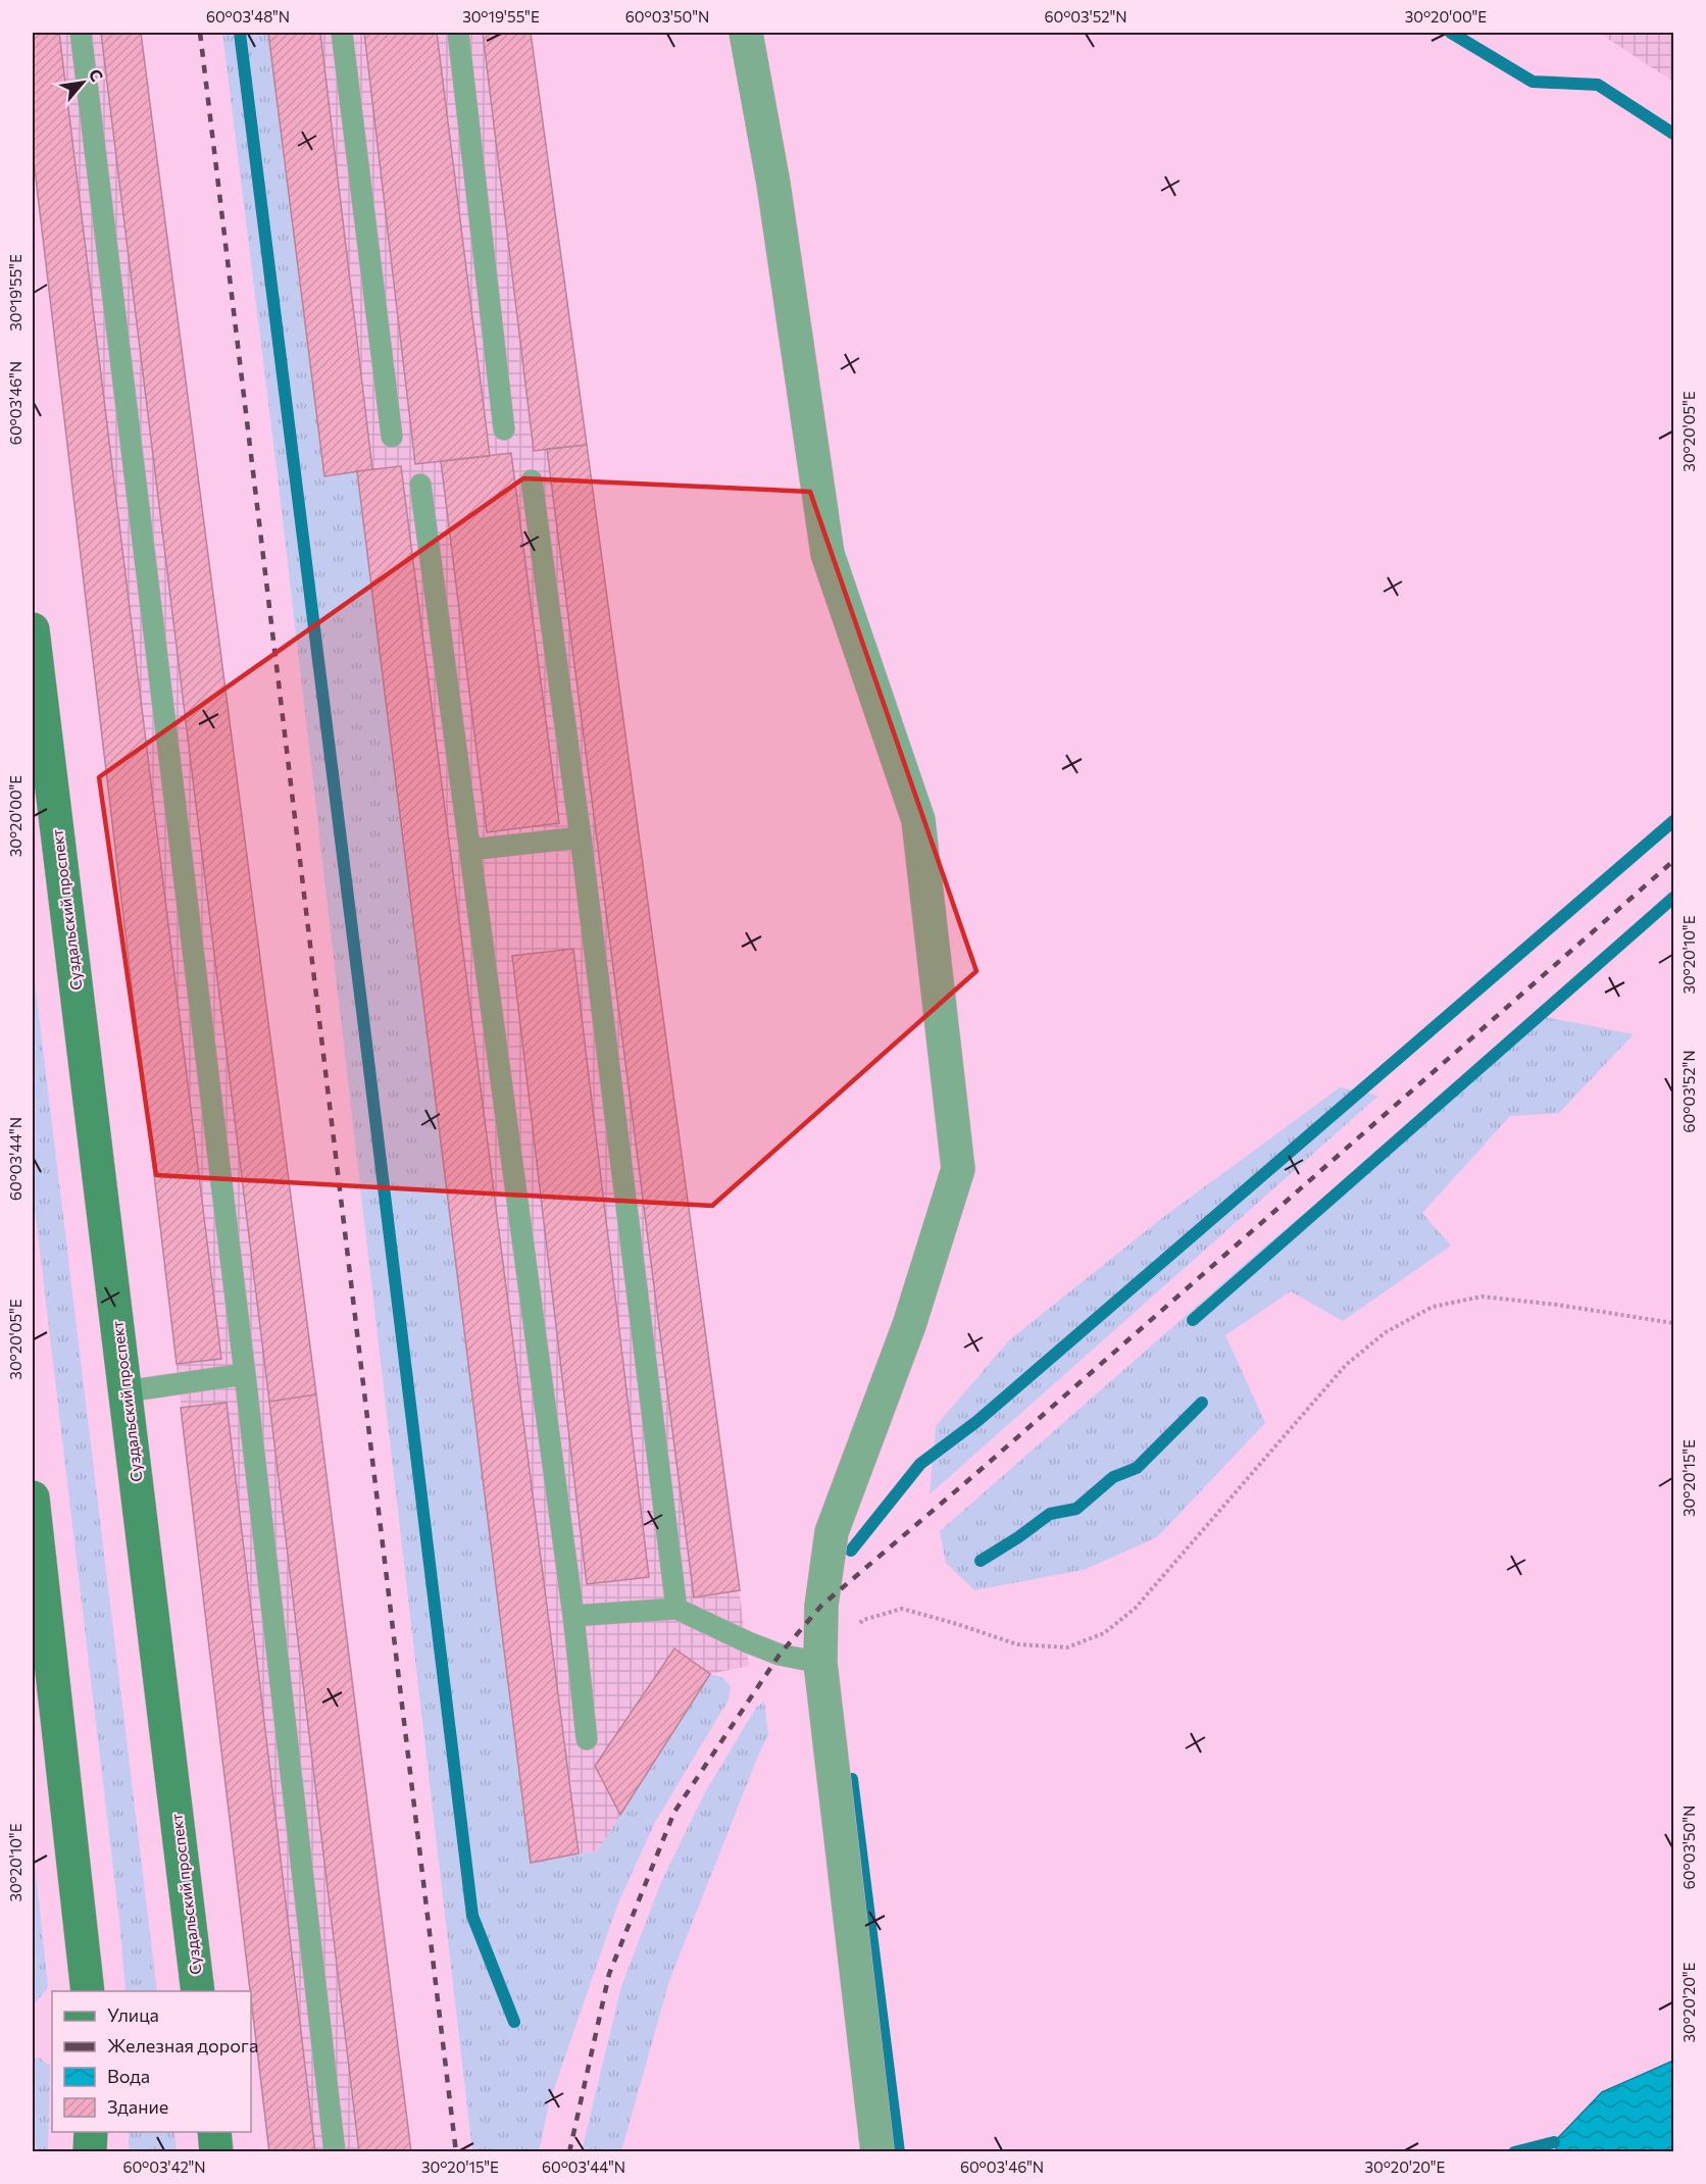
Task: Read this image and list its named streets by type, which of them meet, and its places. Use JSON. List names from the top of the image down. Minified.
{"streets":{"main road":["Суздальский проспект"]},"legend":["Улица","Железная дорога","Вода","Здание"],"north":"top right","coordinates":["60°03'48\"N","30°19'55\"E","60°03'50\"N","60°03'52\"N","30°20'00\"E","60°03'46\"N","30°20'05\"E","30°20'10\"E","60°03'44\"N","30°20'15\"E","30°20'20\"E","60°03'42\"N"]}
